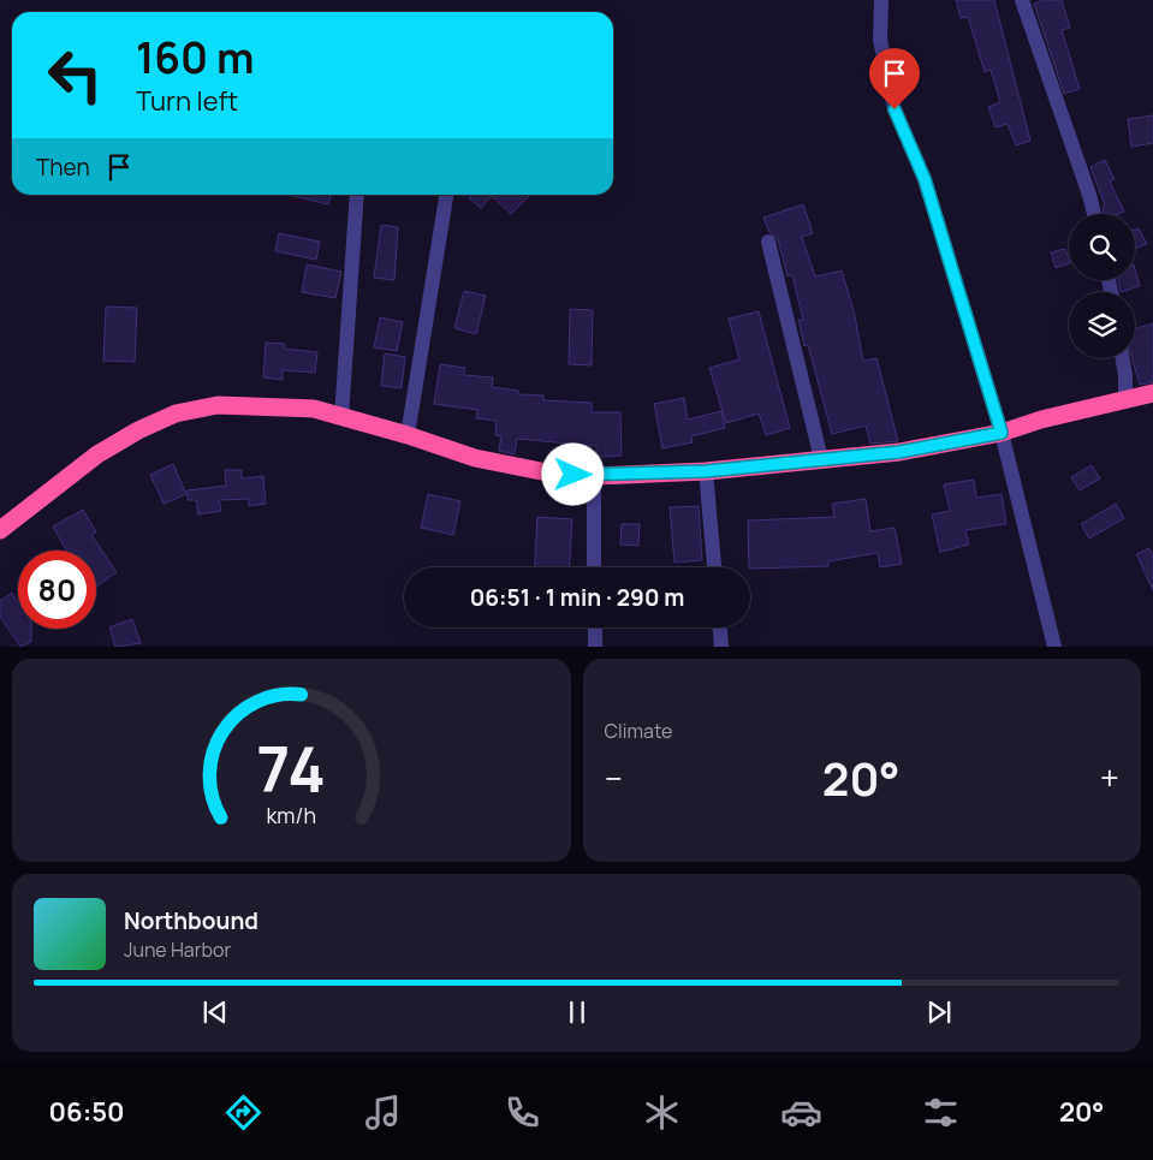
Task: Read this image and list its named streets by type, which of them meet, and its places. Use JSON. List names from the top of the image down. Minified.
{"page":{"turn":["160 m","Turn left"],"then":"Then","limit":"80","trip":"06:51 · 1 min · 290 m","tile":"Climate","heat":["−","20°","+"],"song":["Northbound","June Harbor"],"tabs":["06:50","20°"],"gauge":["74","km/h"]}}
